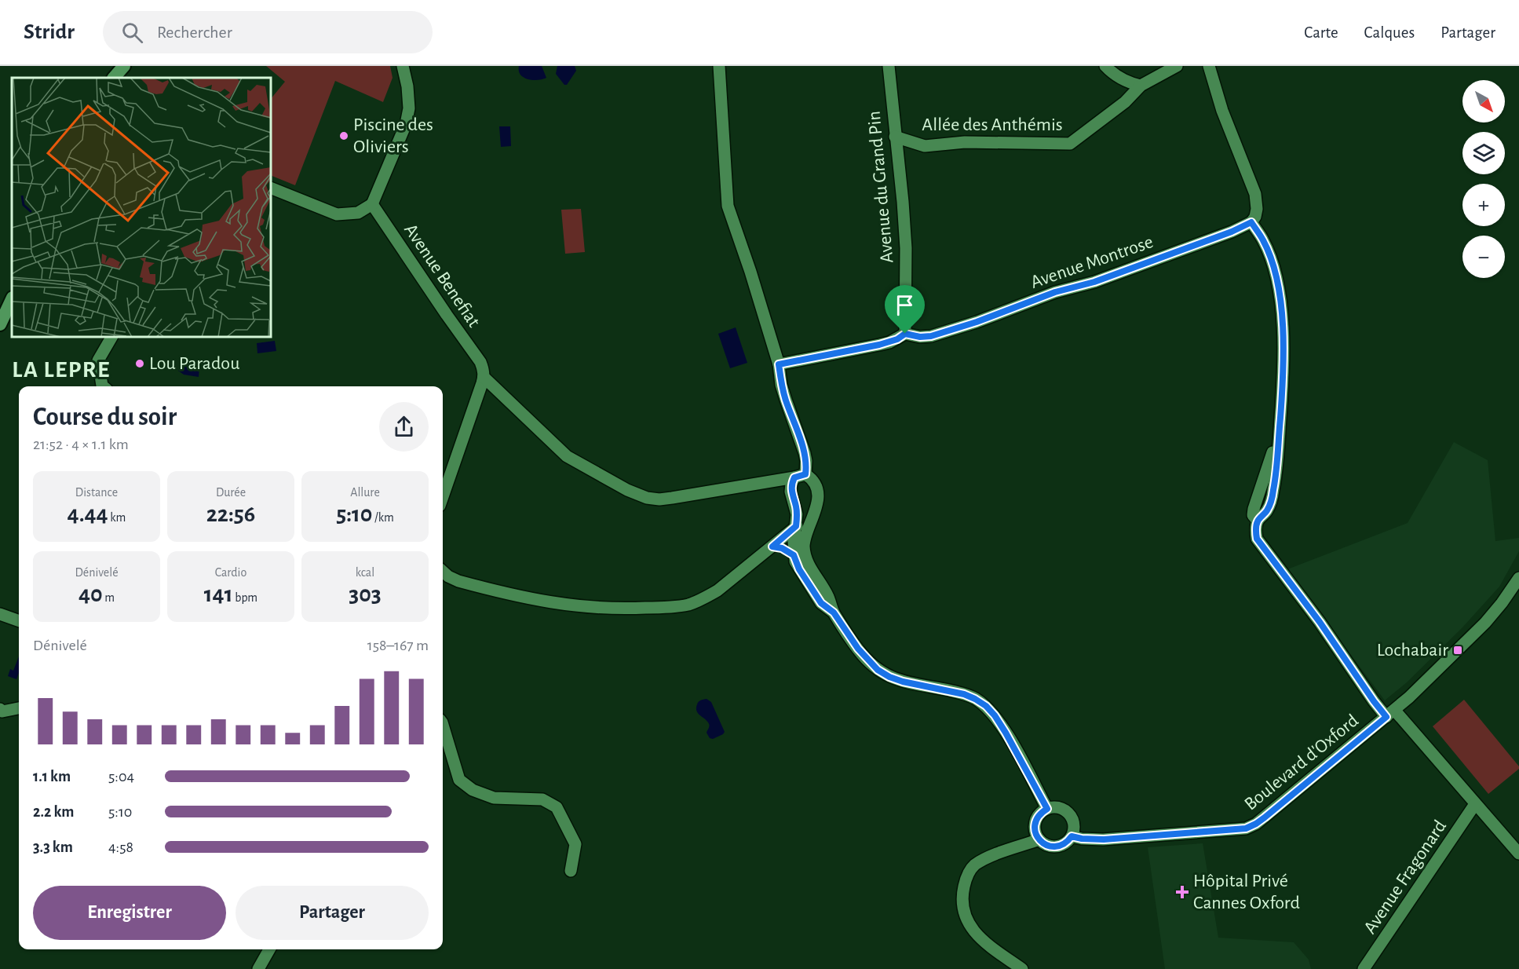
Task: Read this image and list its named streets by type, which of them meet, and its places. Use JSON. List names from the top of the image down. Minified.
{"streets":{"street":["Allée des Anthémis","Avenue du Grand Pin","Avenue Montrose","Avenue Benefiat","Boulevard d'Oxford","Avenue Fragonard"]},"crossings":[["Allée des Anthémis","Avenue du Grand Pin"],["Avenue du Grand Pin","Avenue Montrose"]],"districts":["LA LEPRE"],"places":{"other":["Piscine des Oliviers","Lou Paradou"],"transit":["Lochabair"],"health":["Hôpital Privé Cannes Oxford"]},"north":"bottom right","page":{"header":"Stridr","search":"Rechercher","nav":["Carte","Calques","Partager"],"map_buttons":["+","−"],"heading":["Course du soir","21:52 · 4 × 1.1 km"],"stats":[["Distance","4.44 km"],["Durée","22:56"],["Allure","5:10 /km"],["Dénivelé","40 m"],["Cardio","141 bpm"],["kcal","303"]],"chart":["Dénivelé","158–167 m"],"list":[{"name":"1.1 km","note":"5:04"},{"name":"2.2 km","note":"5:10"},{"name":"3.3 km","note":"4:58"}],"buttons":["Enregistrer","Partager"]}}
